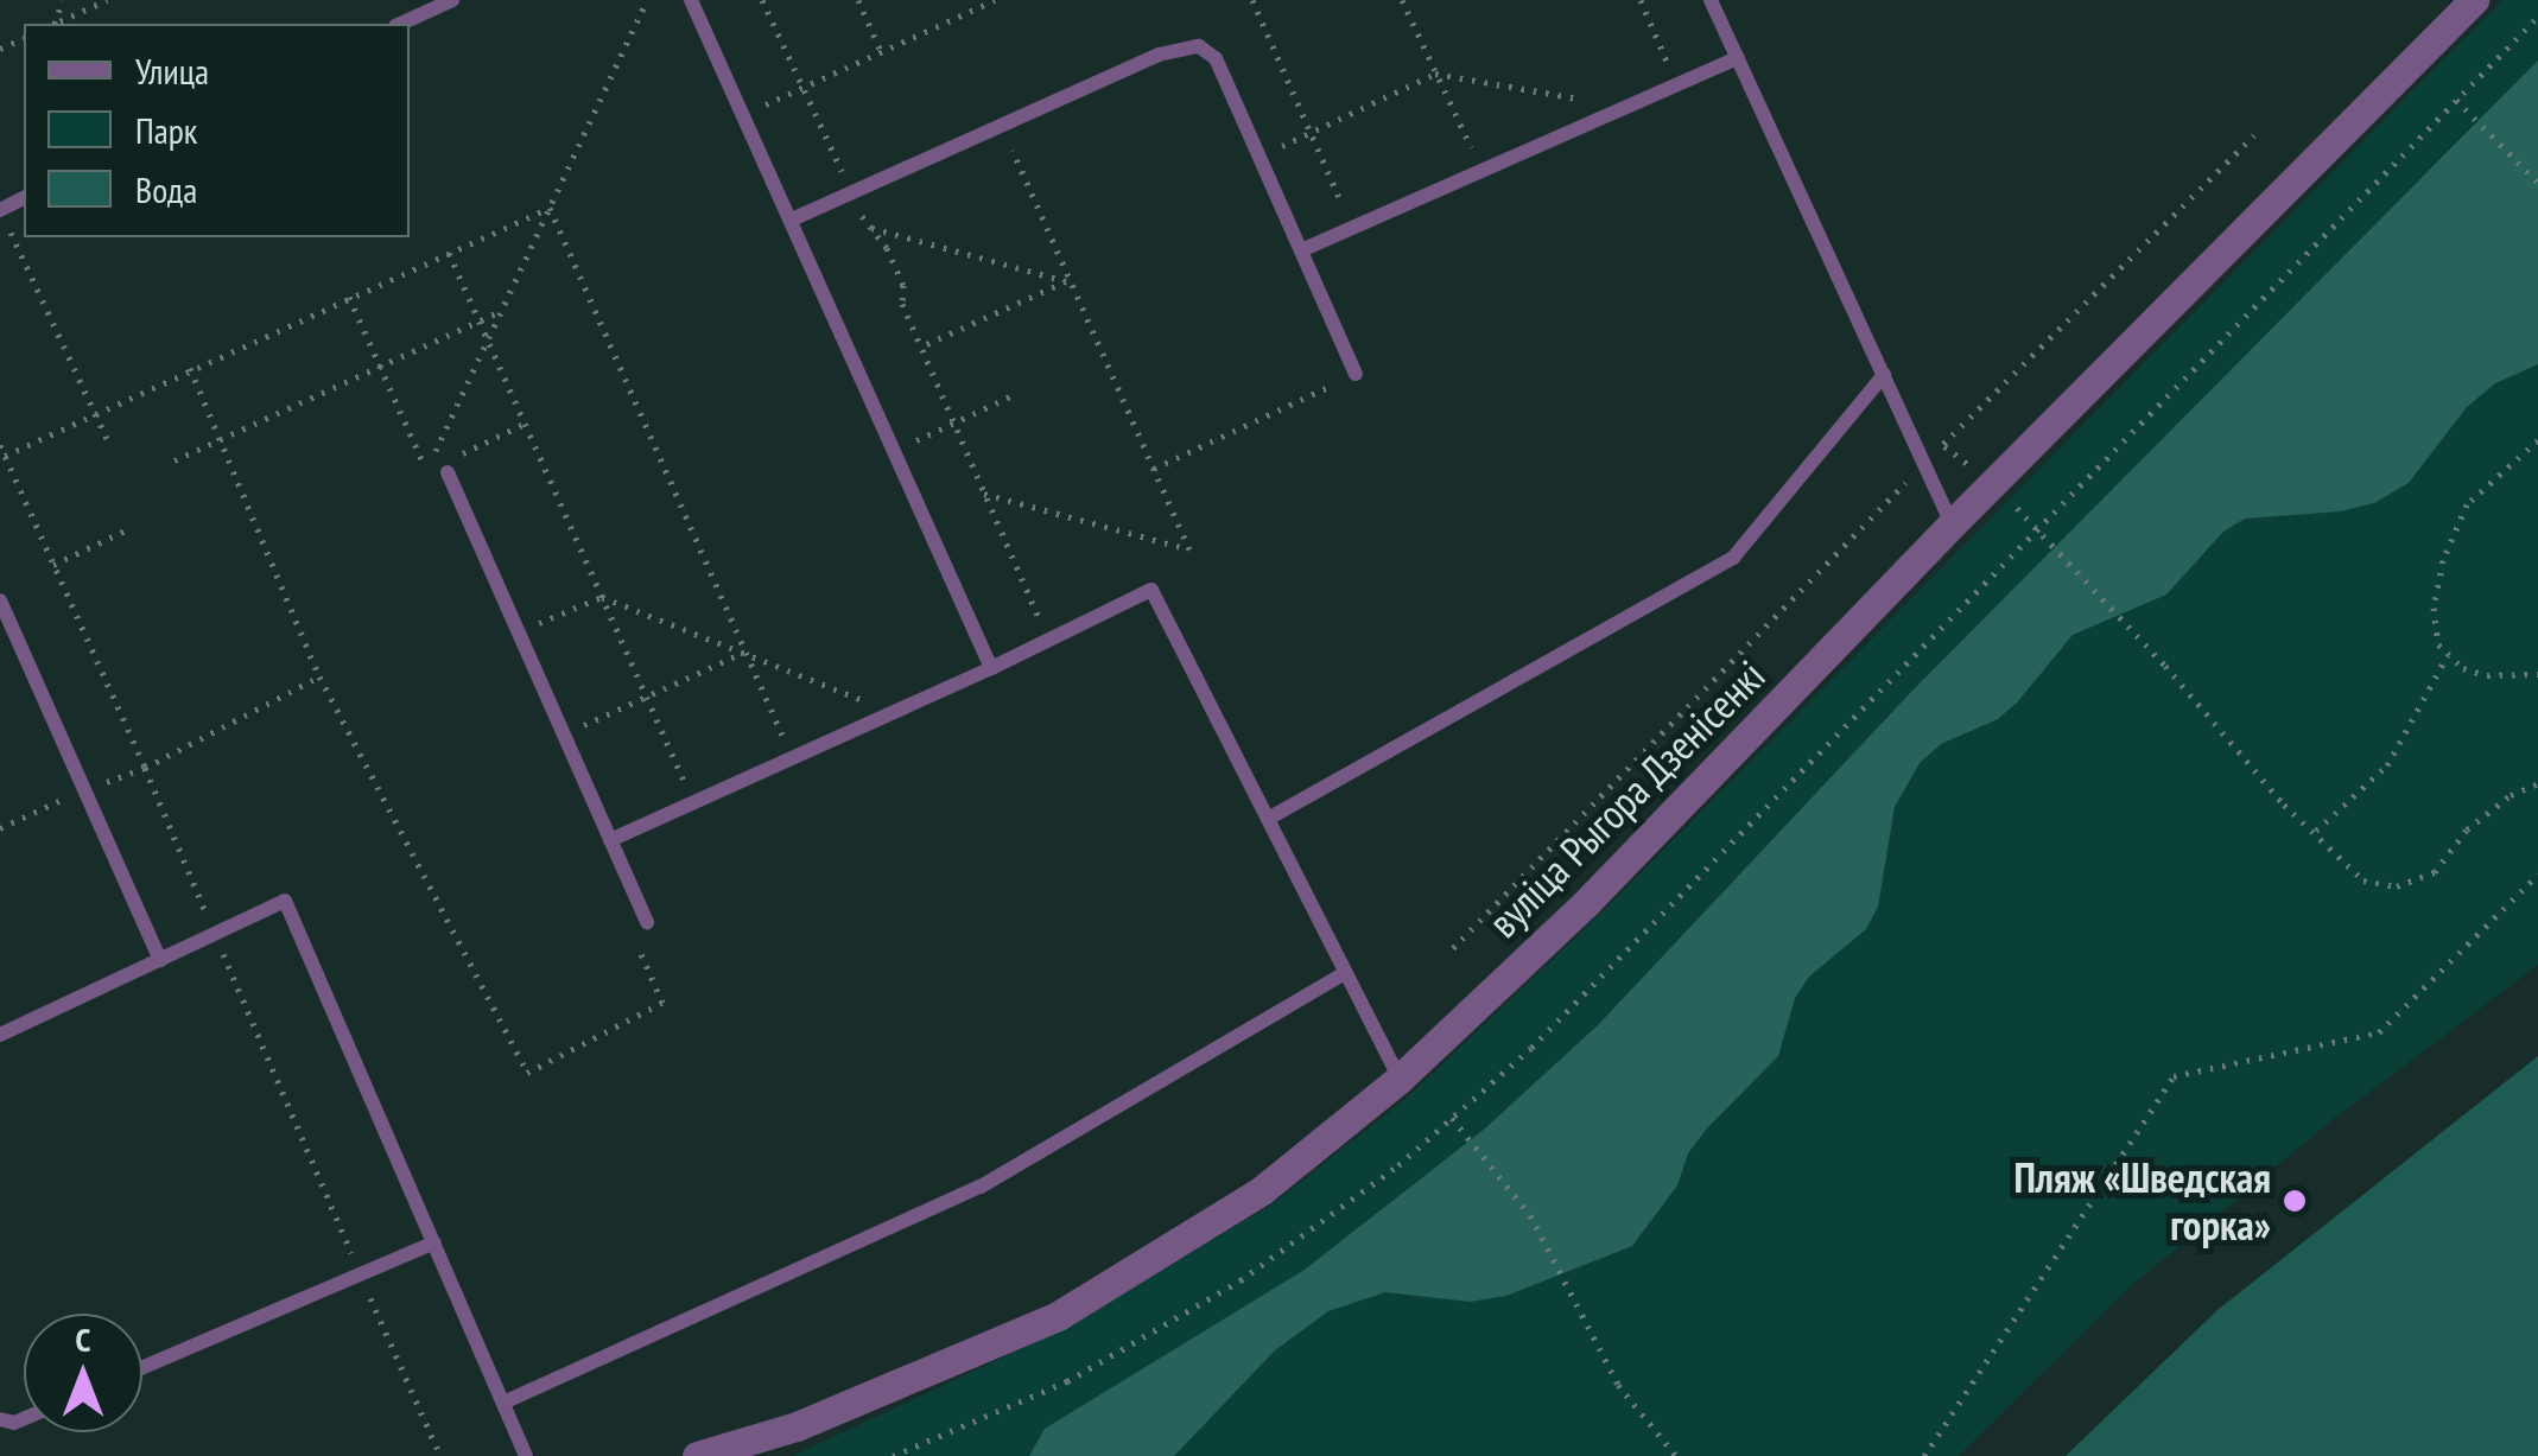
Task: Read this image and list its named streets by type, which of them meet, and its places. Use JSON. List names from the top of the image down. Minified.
{"streets":{"street":["вуліца Рыгора Дзенісенкі"]},"places":["Пляж «Шведская горка»"],"legend":["Улица","Парк","Вода"],"north":"top"}
